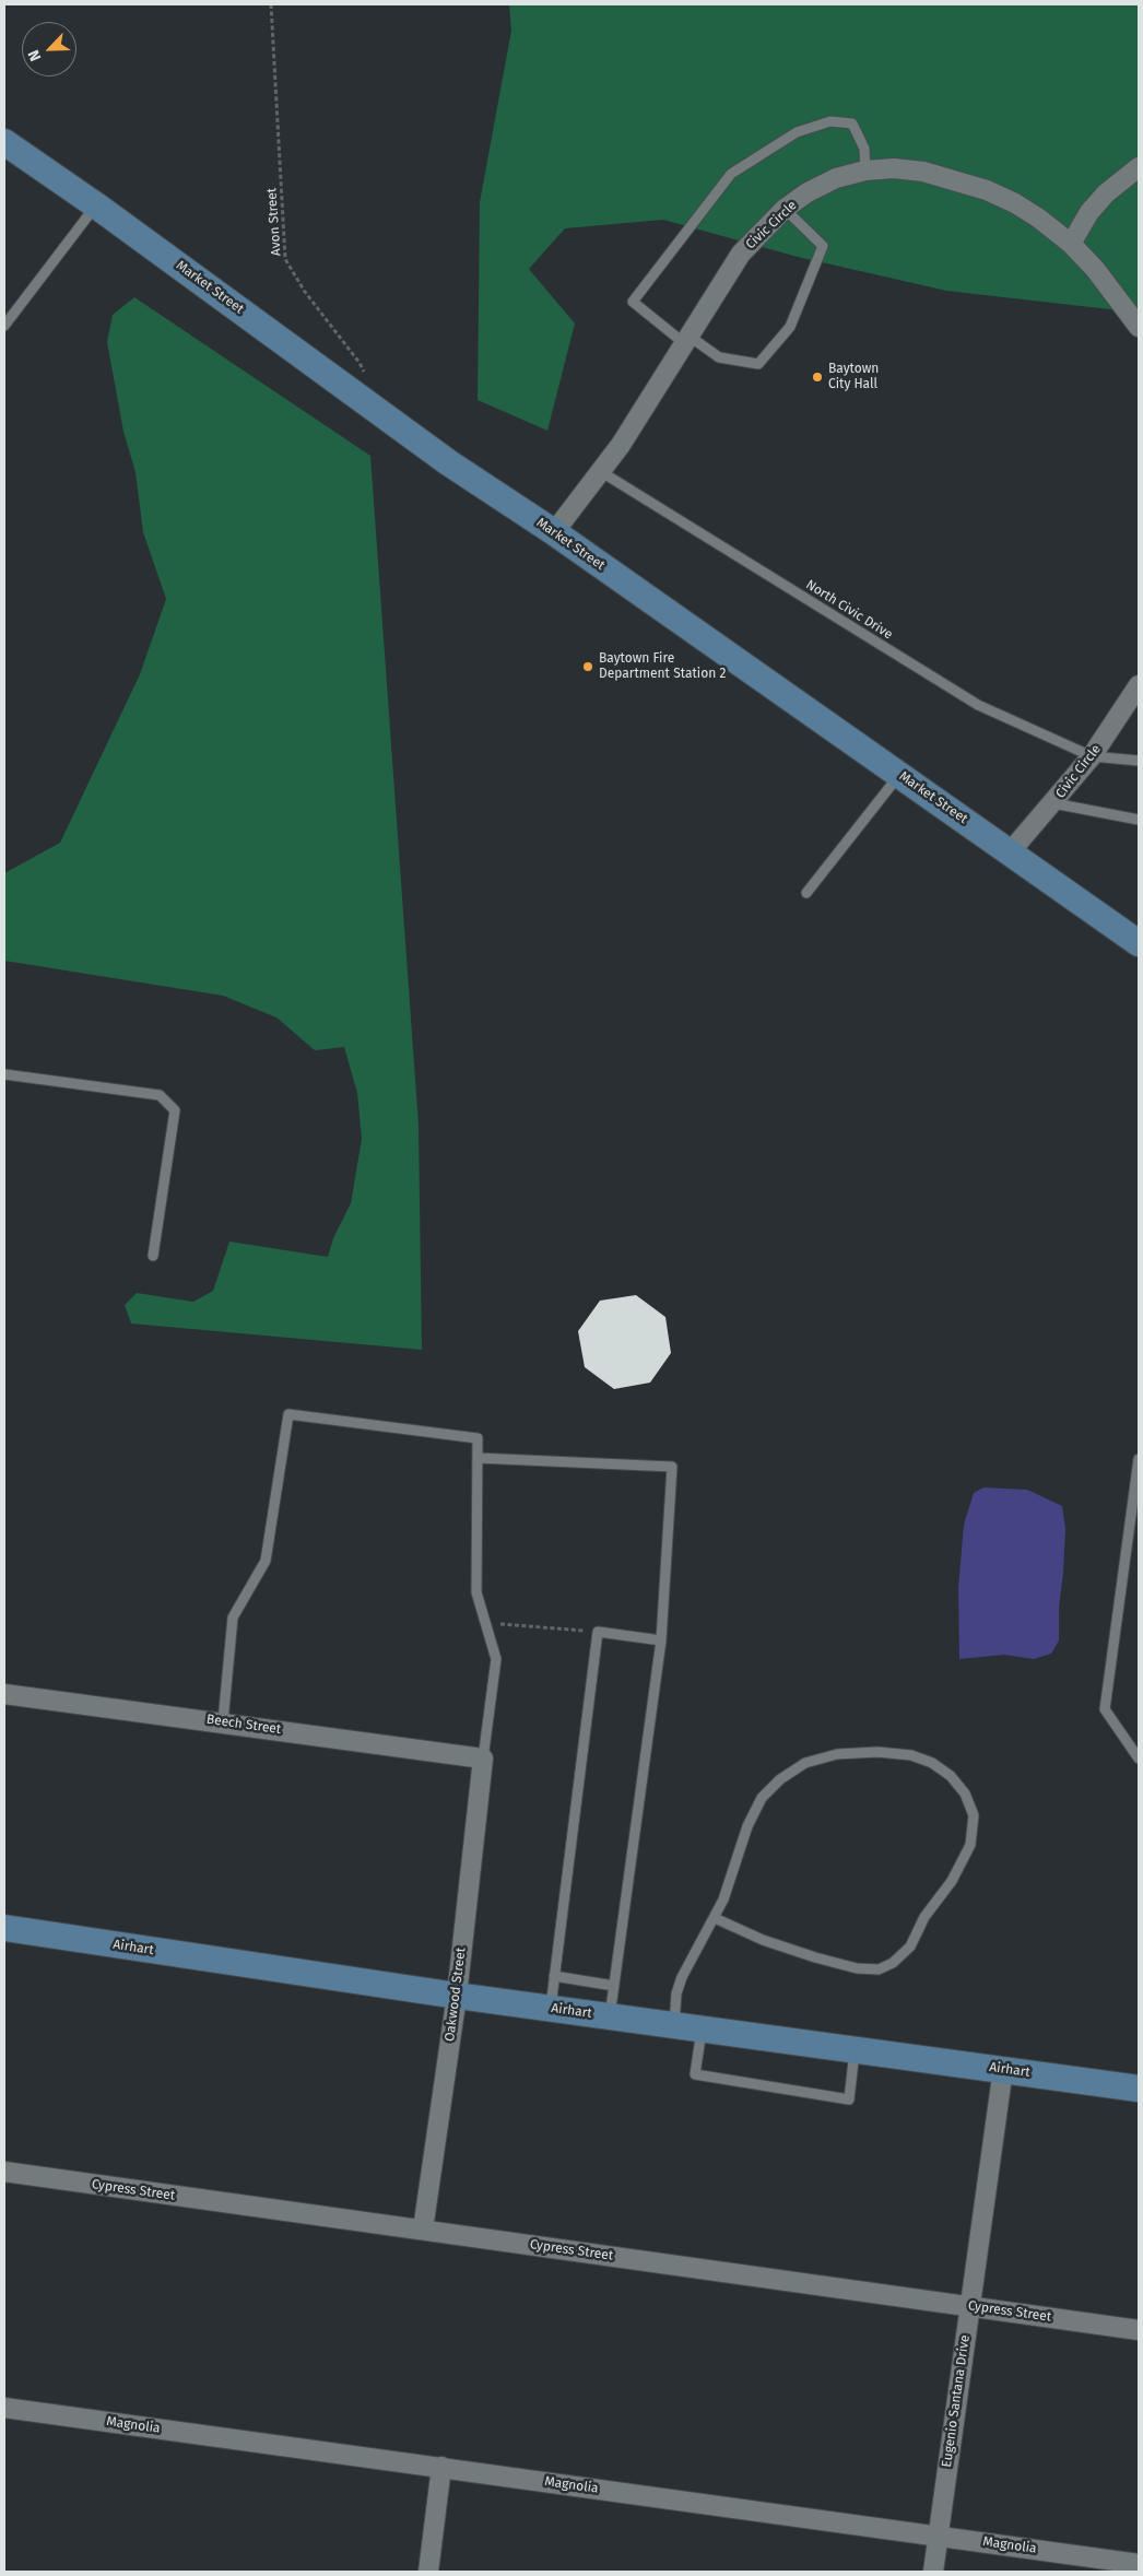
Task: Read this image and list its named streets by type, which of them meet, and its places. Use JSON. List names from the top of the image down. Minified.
{"streets":{"main road":["Market Street","Airhart"],"street":["Civic Circle","Beech Street","Oakwood Street","Cypress Street","Eugenio Santana Drive","Magnolia"],"lane":["North Civic Drive"],"path":["Avon Street"]},"crossings":[["Civic Circle","Market Street"],["Civic Circle","North Civic Drive"],["Beech Street","Oakwood Street"],["Airhart","Oakwood Street"],["Airhart","Eugenio Santana Drive"],["Oakwood Street","Cypress Street"],["Cypress Street","Eugenio Santana Drive"],["Eugenio Santana Drive","Magnolia"]],"places":["Baytown City Hall","Baytown Fire Department Station 2"],"north":"bottom left"}
